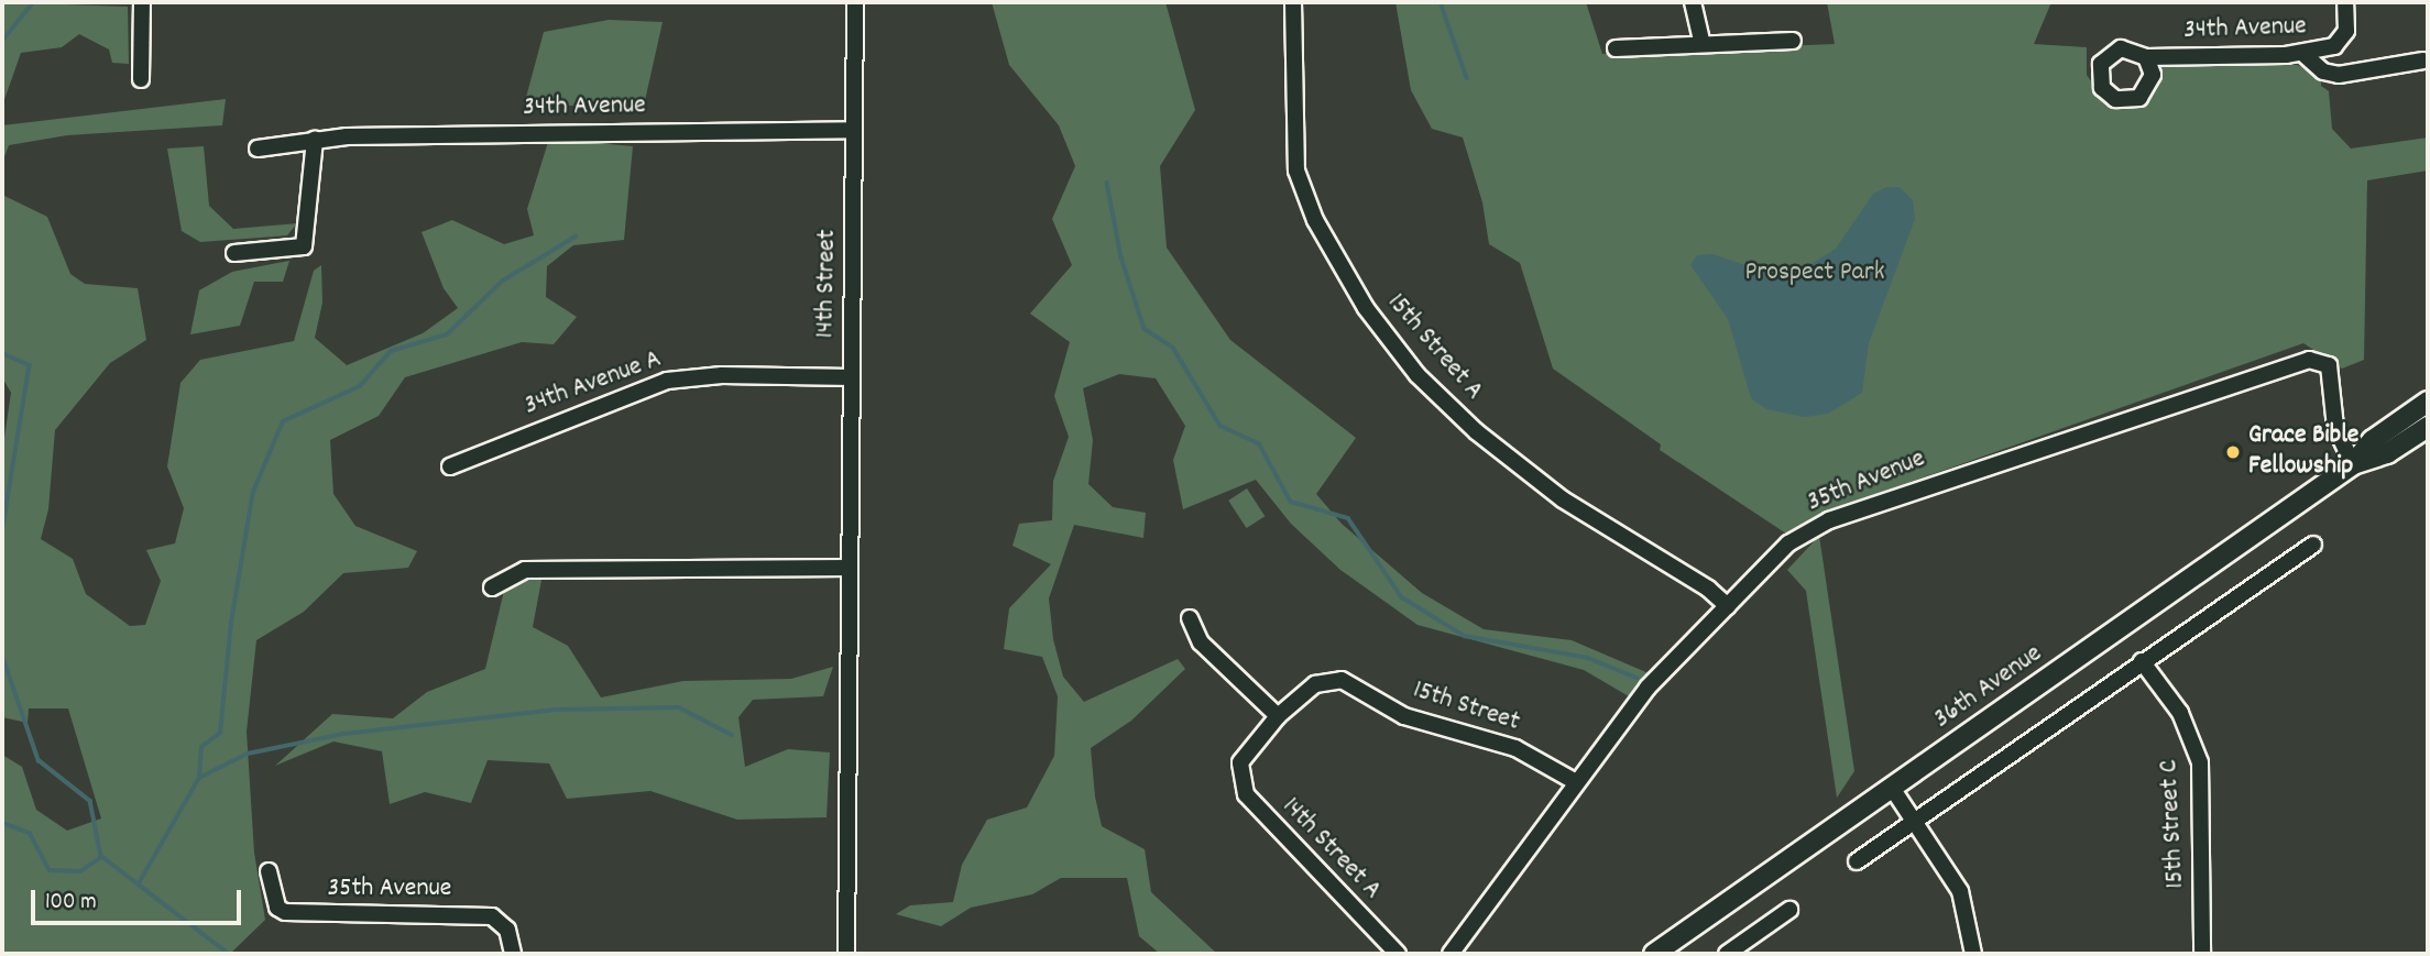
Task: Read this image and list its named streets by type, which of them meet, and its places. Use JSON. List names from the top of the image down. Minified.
{"streets":{"street":["34th Avenue","14th Street","15th Street A","34th Avenue A","35th Avenue","36th Avenue","15th Street","15th Street C","14th Street A"]},"crossings":[["34th Avenue","14th Street"],["14th Street","34th Avenue A"],["15th Street A","35th Avenue"],["35th Avenue","36th Avenue"],["35th Avenue","15th Street"],["15th Street","14th Street A"]],"parks":["Prospect Park"],"places":["Grace Bible Fellowship"],"scale_bar":"100 m"}
